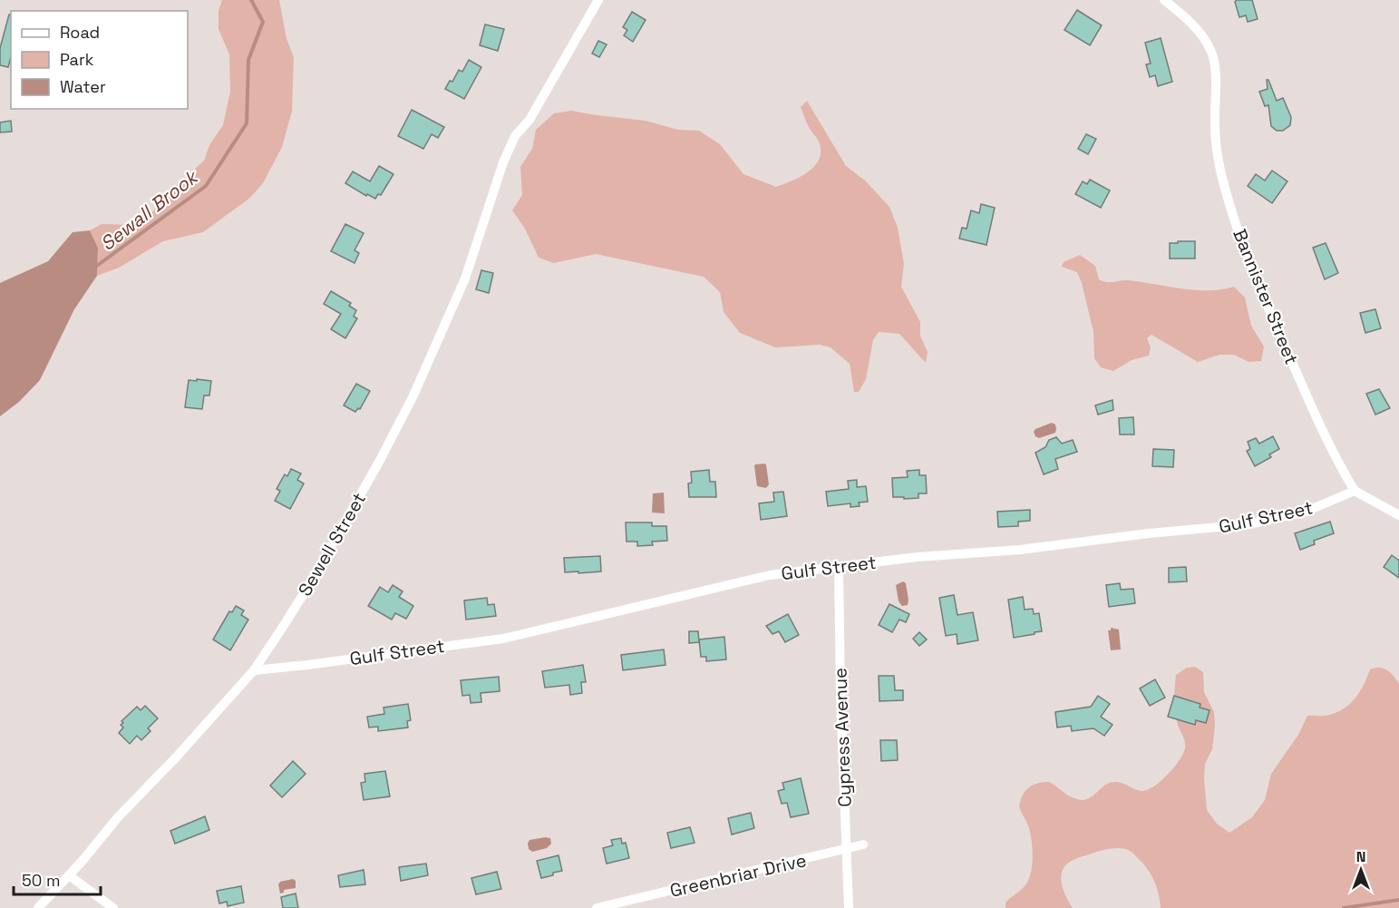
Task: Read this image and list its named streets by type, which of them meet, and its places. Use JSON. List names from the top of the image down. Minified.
{"streets":{"street":["Bannister Street","Gulf Street","Sewell Street","Cypress Avenue","Greenbriar Drive"]},"crossings":[["Bannister Street","Gulf Street"],["Gulf Street","Sewell Street"],["Gulf Street","Cypress Avenue"],["Cypress Avenue","Greenbriar Drive"]],"water":["Sewall Brook"],"legend":["Road","Park","Water"],"scale_bar":"50 m","north":"top"}
